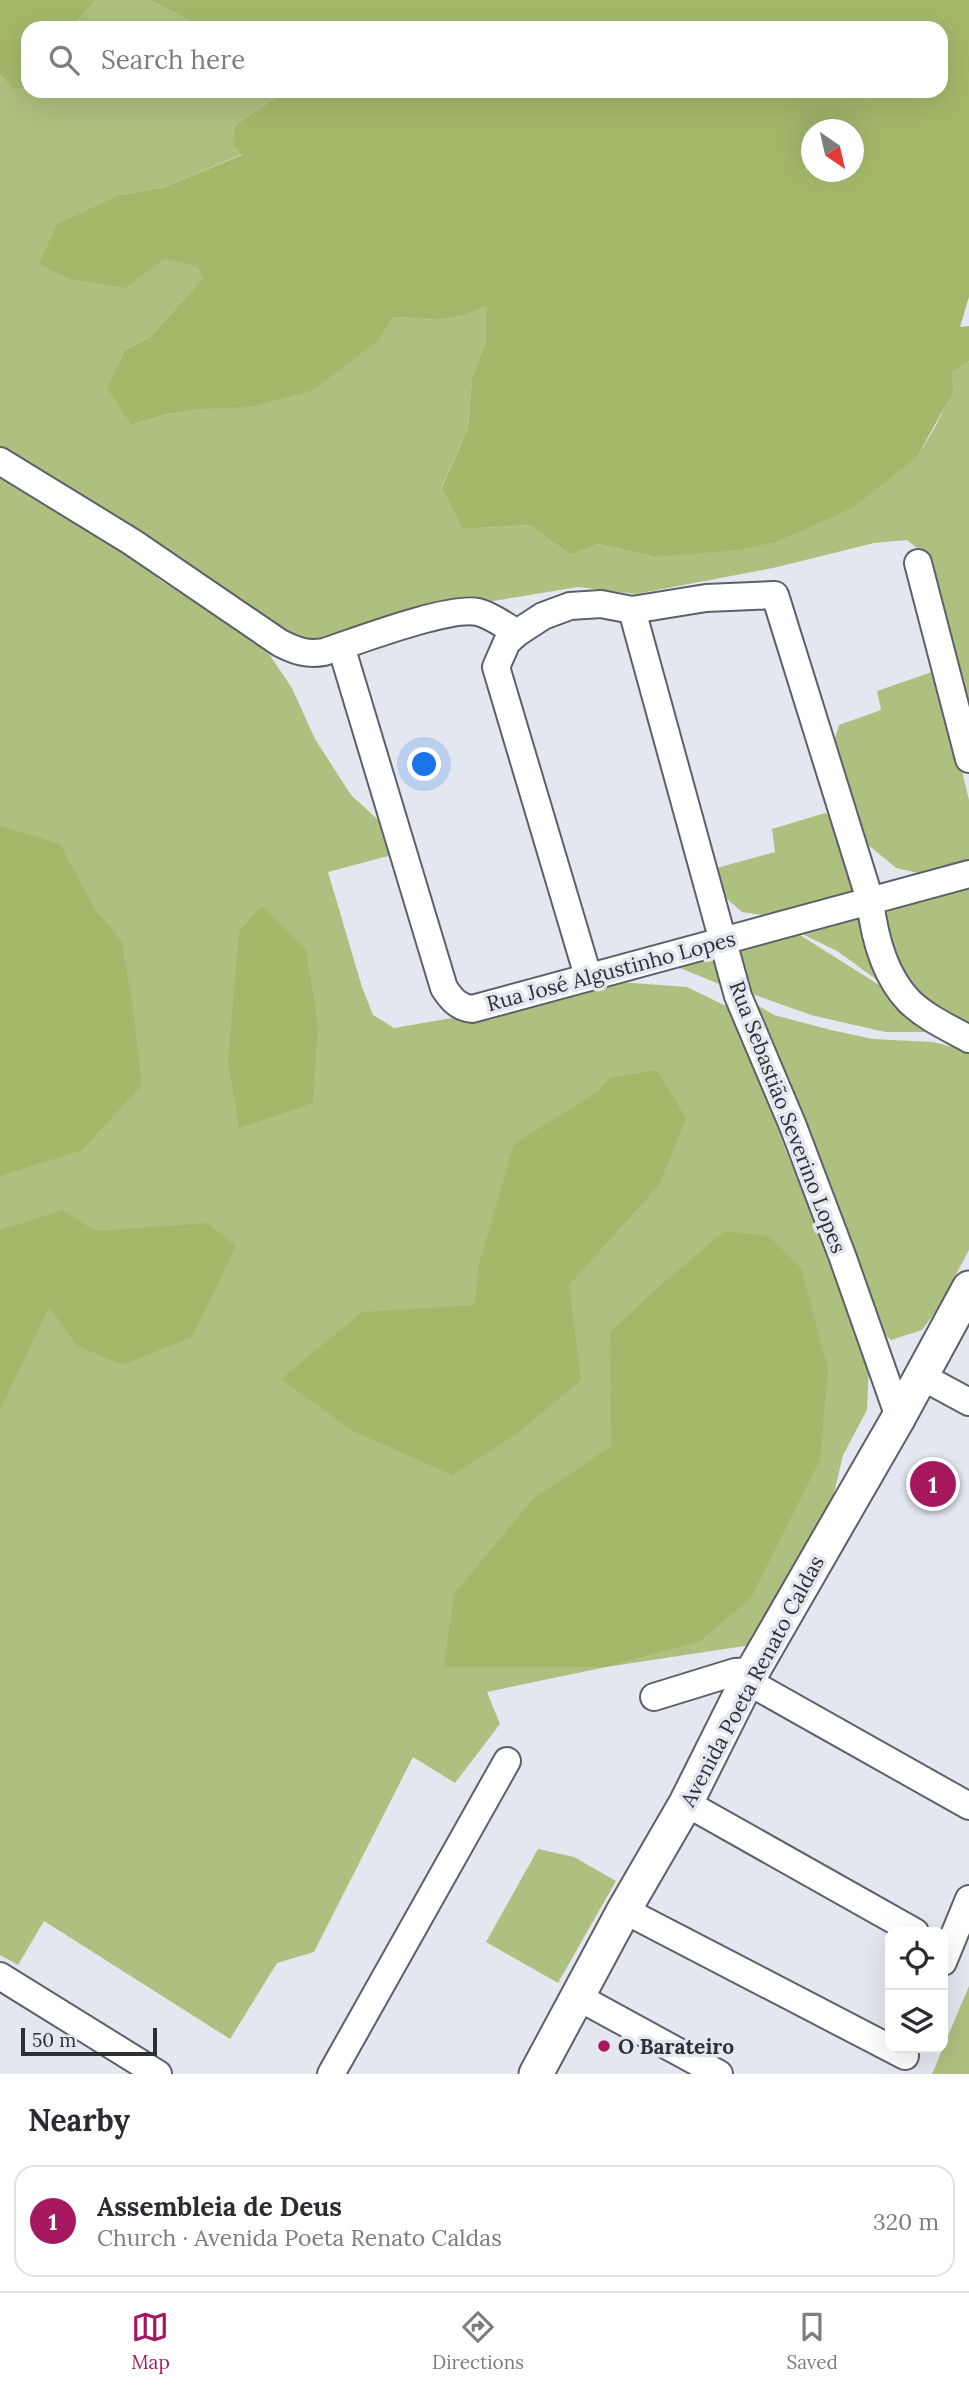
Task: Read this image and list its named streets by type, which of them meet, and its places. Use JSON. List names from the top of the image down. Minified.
{"streets":{"main road":["Avenida Poeta Renato Caldas"],"street":["Rua José Algustinho Lopes","Rua Sebastião Severino Lopes"]},"crossings":[["Rua José Algustinho Lopes","Rua Sebastião Severino Lopes"],["Rua Sebastião Severino Lopes","Avenida Poeta Renato Caldas"]],"places":["O Barateiro"],"scale_bar":"50 m","north":"bottom right","page":{"search":"Search here","pins":"1","scale":"50 m","heading":"Nearby","list":[{"mark":"1","name":"Assembleia de Deus","note":"Church · Avenida Poeta Renato Caldas","value":"320 m"}],"nav":["Map","Directions","Saved"]}}
